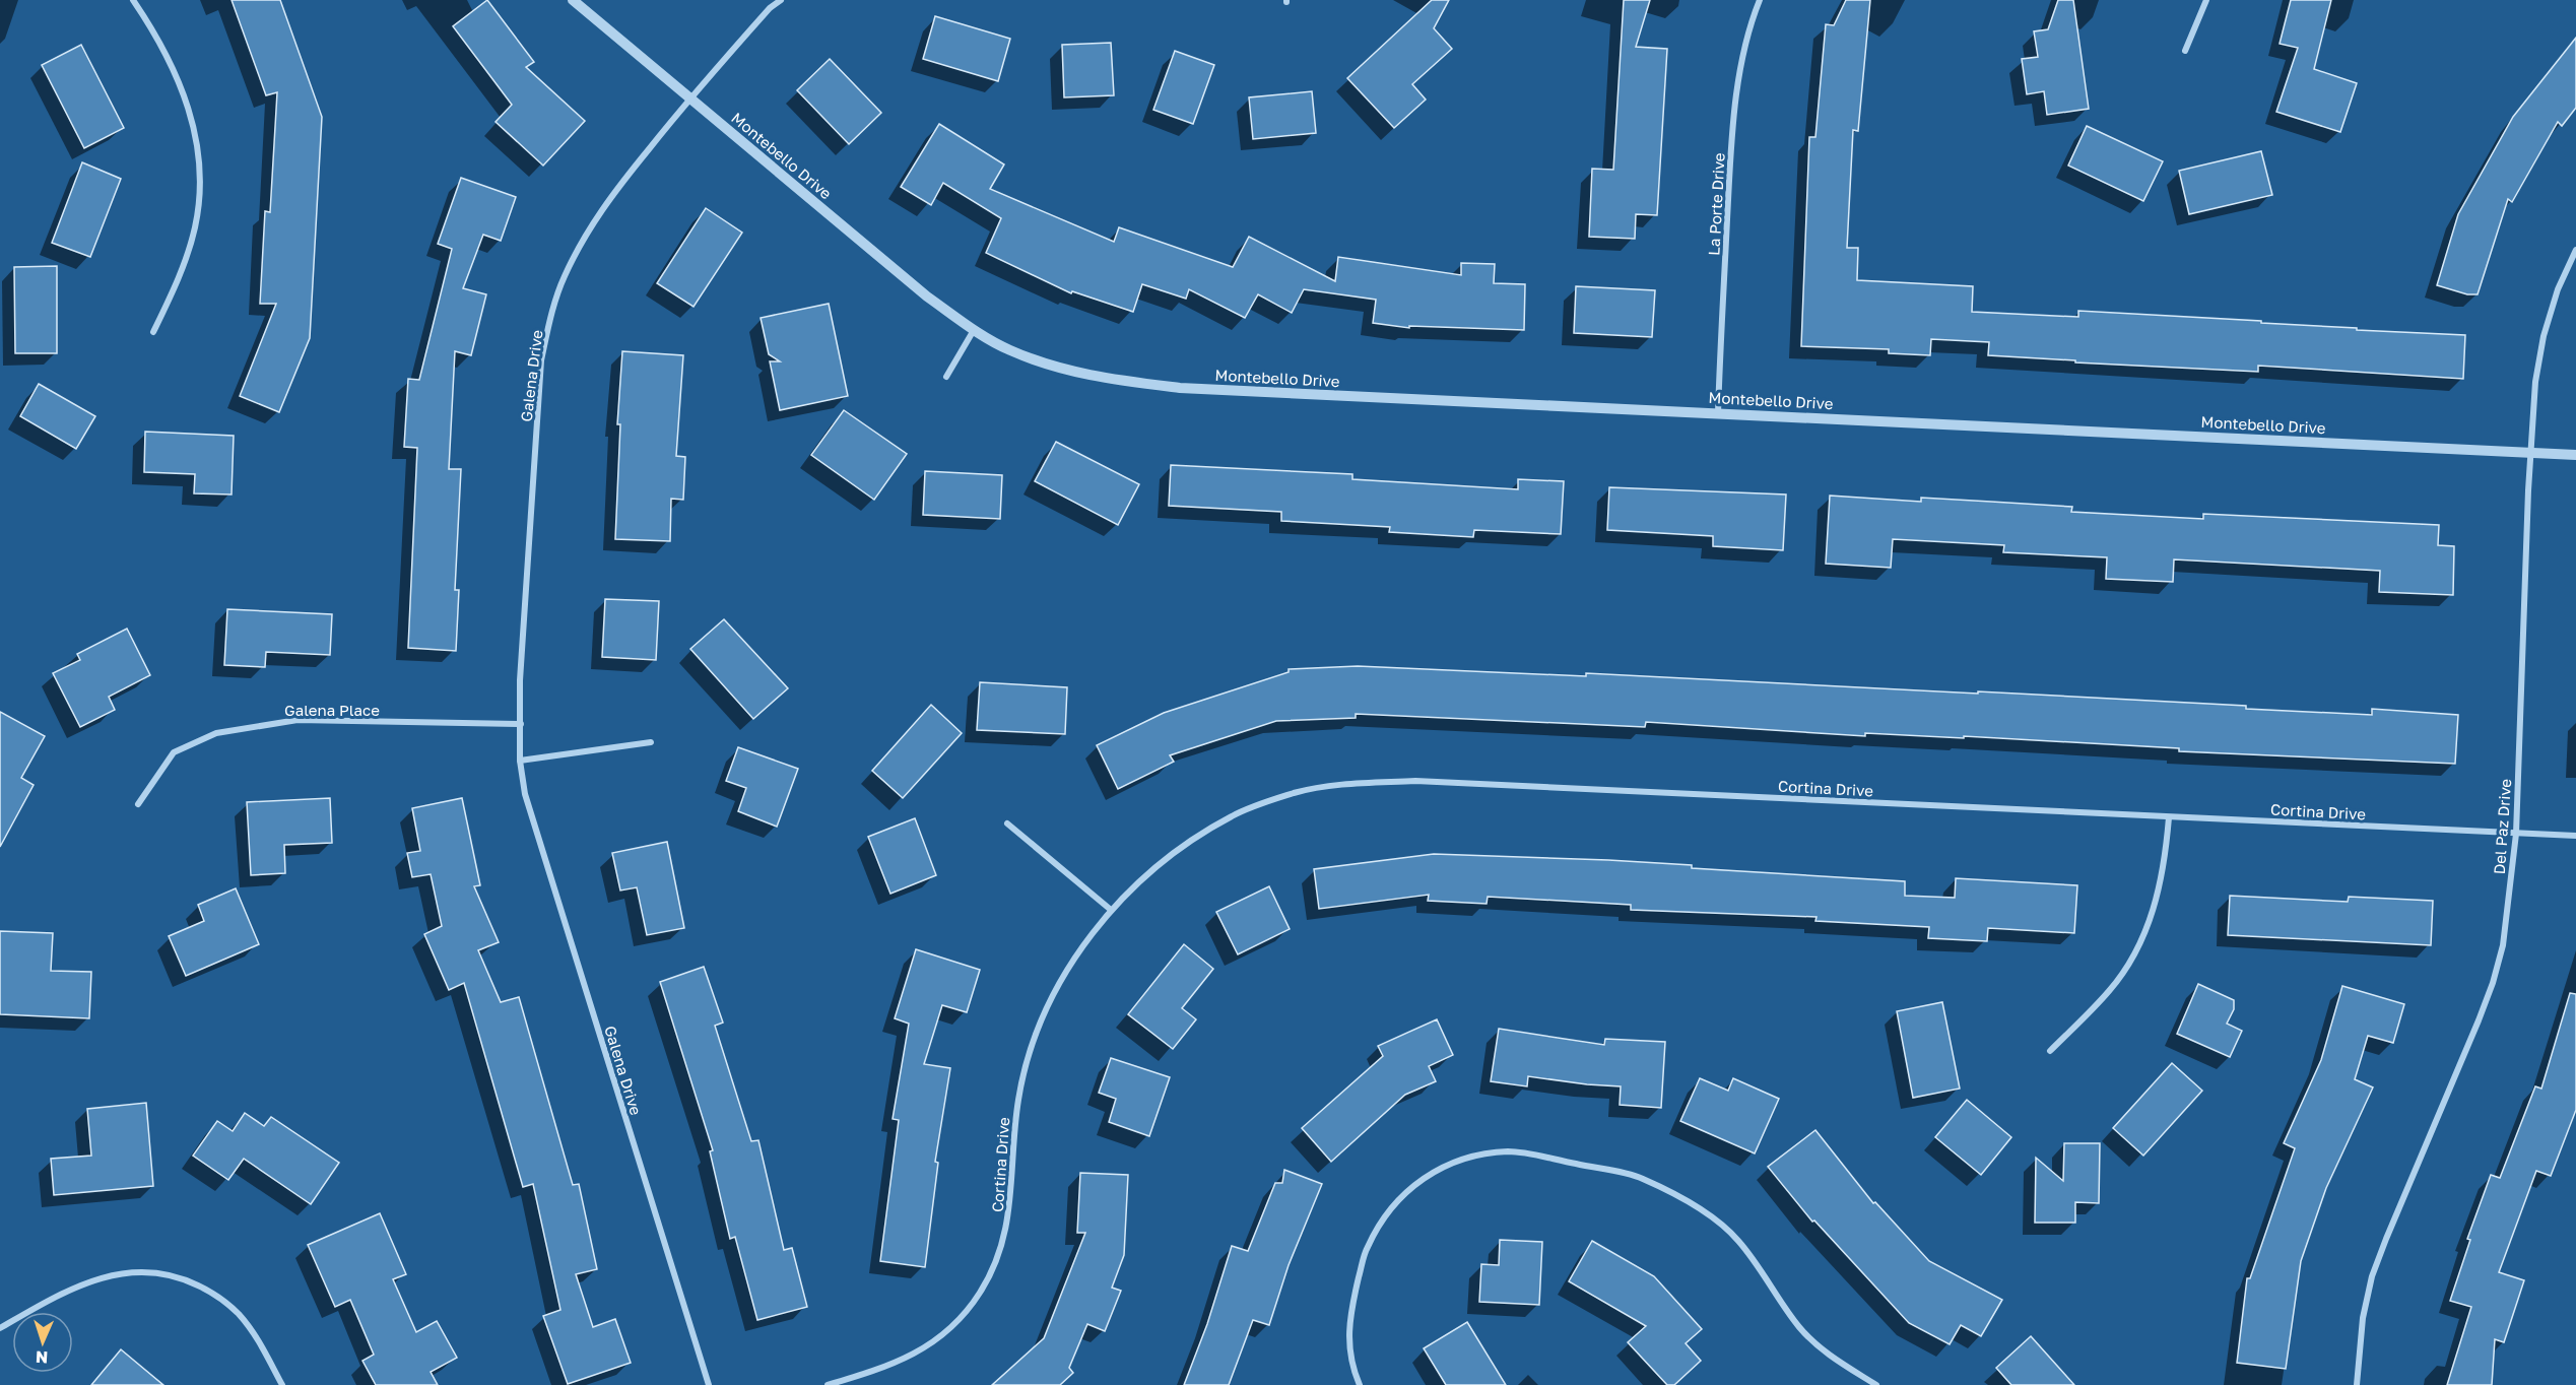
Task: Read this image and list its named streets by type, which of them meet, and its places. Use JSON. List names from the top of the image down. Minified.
{"streets":{"street":["Montebello Drive","La Porte Drive","Galena Drive","Galena Place","Cortina Drive","Del Paz Drive"]},"crossings":[["Montebello Drive","La Porte Drive"],["Montebello Drive","Galena Drive"],["Montebello Drive","Del Paz Drive"],["Galena Drive","Galena Place"],["Cortina Drive","Del Paz Drive"]],"north":"bottom"}
